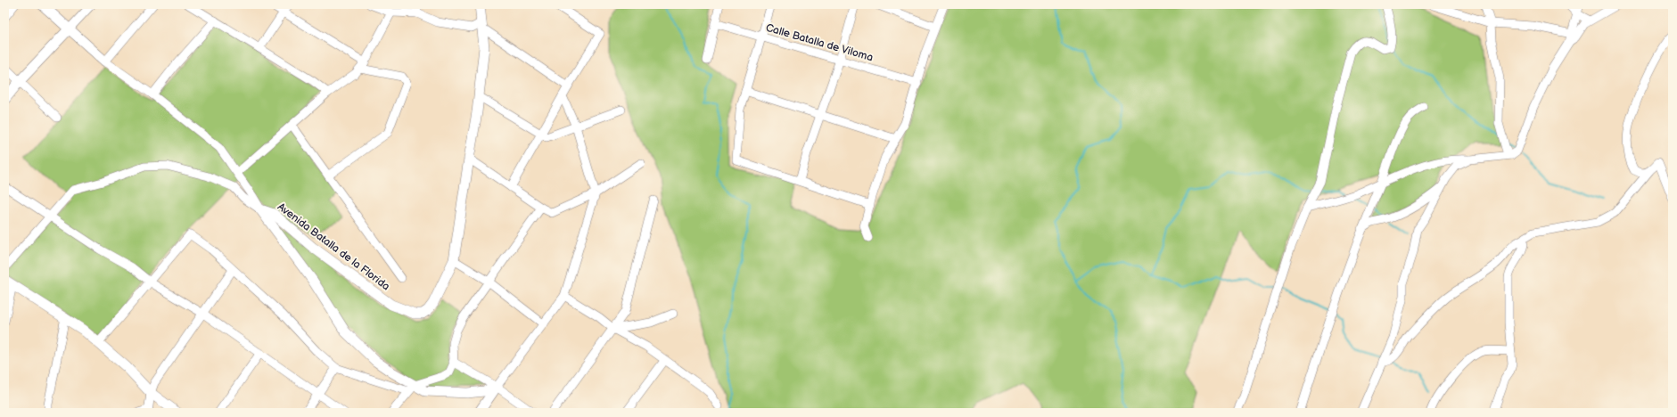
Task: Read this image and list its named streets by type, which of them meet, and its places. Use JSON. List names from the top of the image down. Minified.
{"streets":{"street":["Calle Batalla de Viloma","Avenida Batalla de la Florida"]}}
